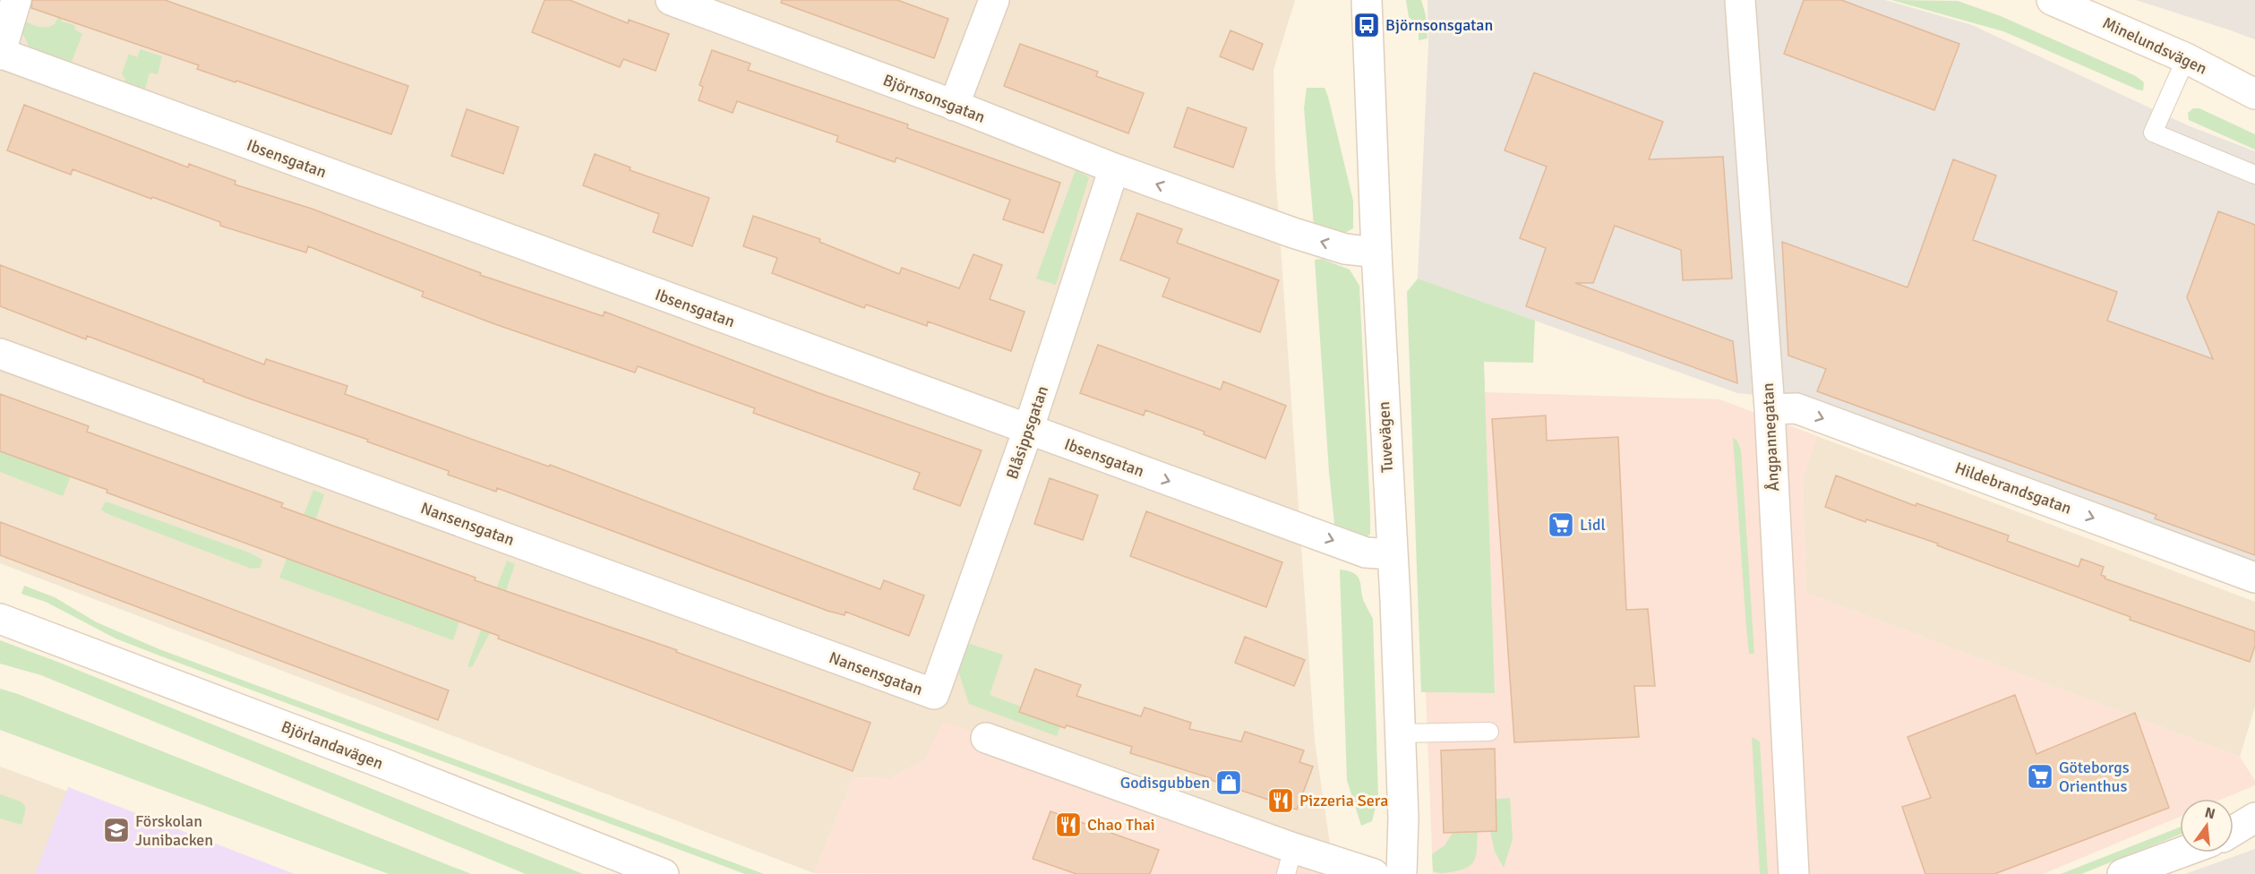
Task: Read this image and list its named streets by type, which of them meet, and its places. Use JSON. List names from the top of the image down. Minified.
{"streets":{"street":["Minelundsvägen","Björnsonsgatan","Ibsensgatan","Blåsippsgatan","Tuvevägen","Ångpannegatan","Hildebrandsgatan","Nansensgatan","Björlandavägen"]},"crossings":[["Björnsonsgatan","Blåsippsgatan"],["Björnsonsgatan","Tuvevägen"],["Ibsensgatan","Blåsippsgatan"],["Ibsensgatan","Tuvevägen"],["Blåsippsgatan","Nansensgatan"],["Ångpannegatan","Hildebrandsgatan"]],"one_way":["Björnsonsgatan","Hildebrandsgatan"],"places":{"bus stop":["Björnsonsgatan"],"supermarket":["Lidl","Göteborgs Orienthus"],"shop":["Godisgubben"],"restaurant":["Pizzeria Sera","Chao Thai"],"school or university":["Förskolan Junibacken"]},"north":"top"}
